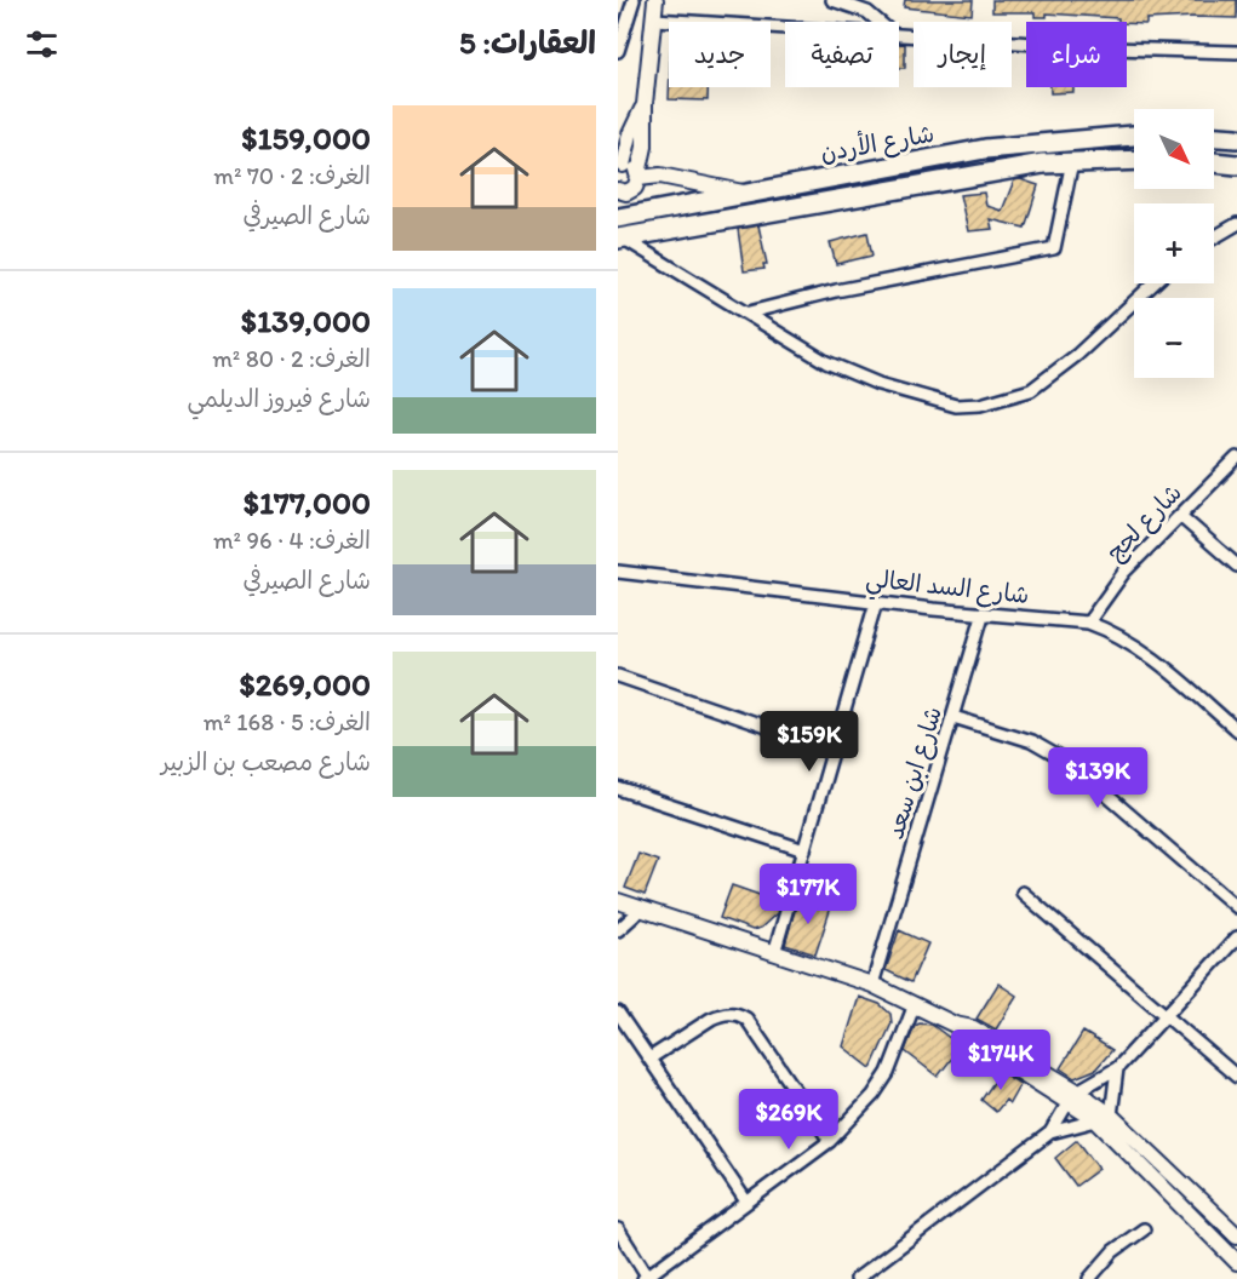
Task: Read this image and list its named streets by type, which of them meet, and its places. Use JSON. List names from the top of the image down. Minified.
{"streets":{"highway":["شارع الأردن"],"street":["شارع لحج","شارع السد العالي","شارع ابن سعد"]},"crossings":[["شارع لحج","شارع السد العالي"],["شارع السد العالي","شارع ابن سعد"]],"north":"bottom right","page":{"heading":"العقارات: 5","chip":["شراء","إيجار","تصفية","جديد"],"list":[{"name":"$159,000","note":"الغرف: 2 · 70 m² · شارع الصيرفي"},{"name":"$139,000","note":"الغرف: 2 · 80 m² · شارع فيروز الديلمي"},{"name":"$177,000","note":"الغرف: 4 · 96 m² · شارع الصيرفي"},{"name":"$269,000","note":"الغرف: 5 · 168 m² · شارع مصعب بن الزبير"}],"map_buttons":["+","−"],"price":["$159K","$139K","$177K","$174K","$269K"]}}
